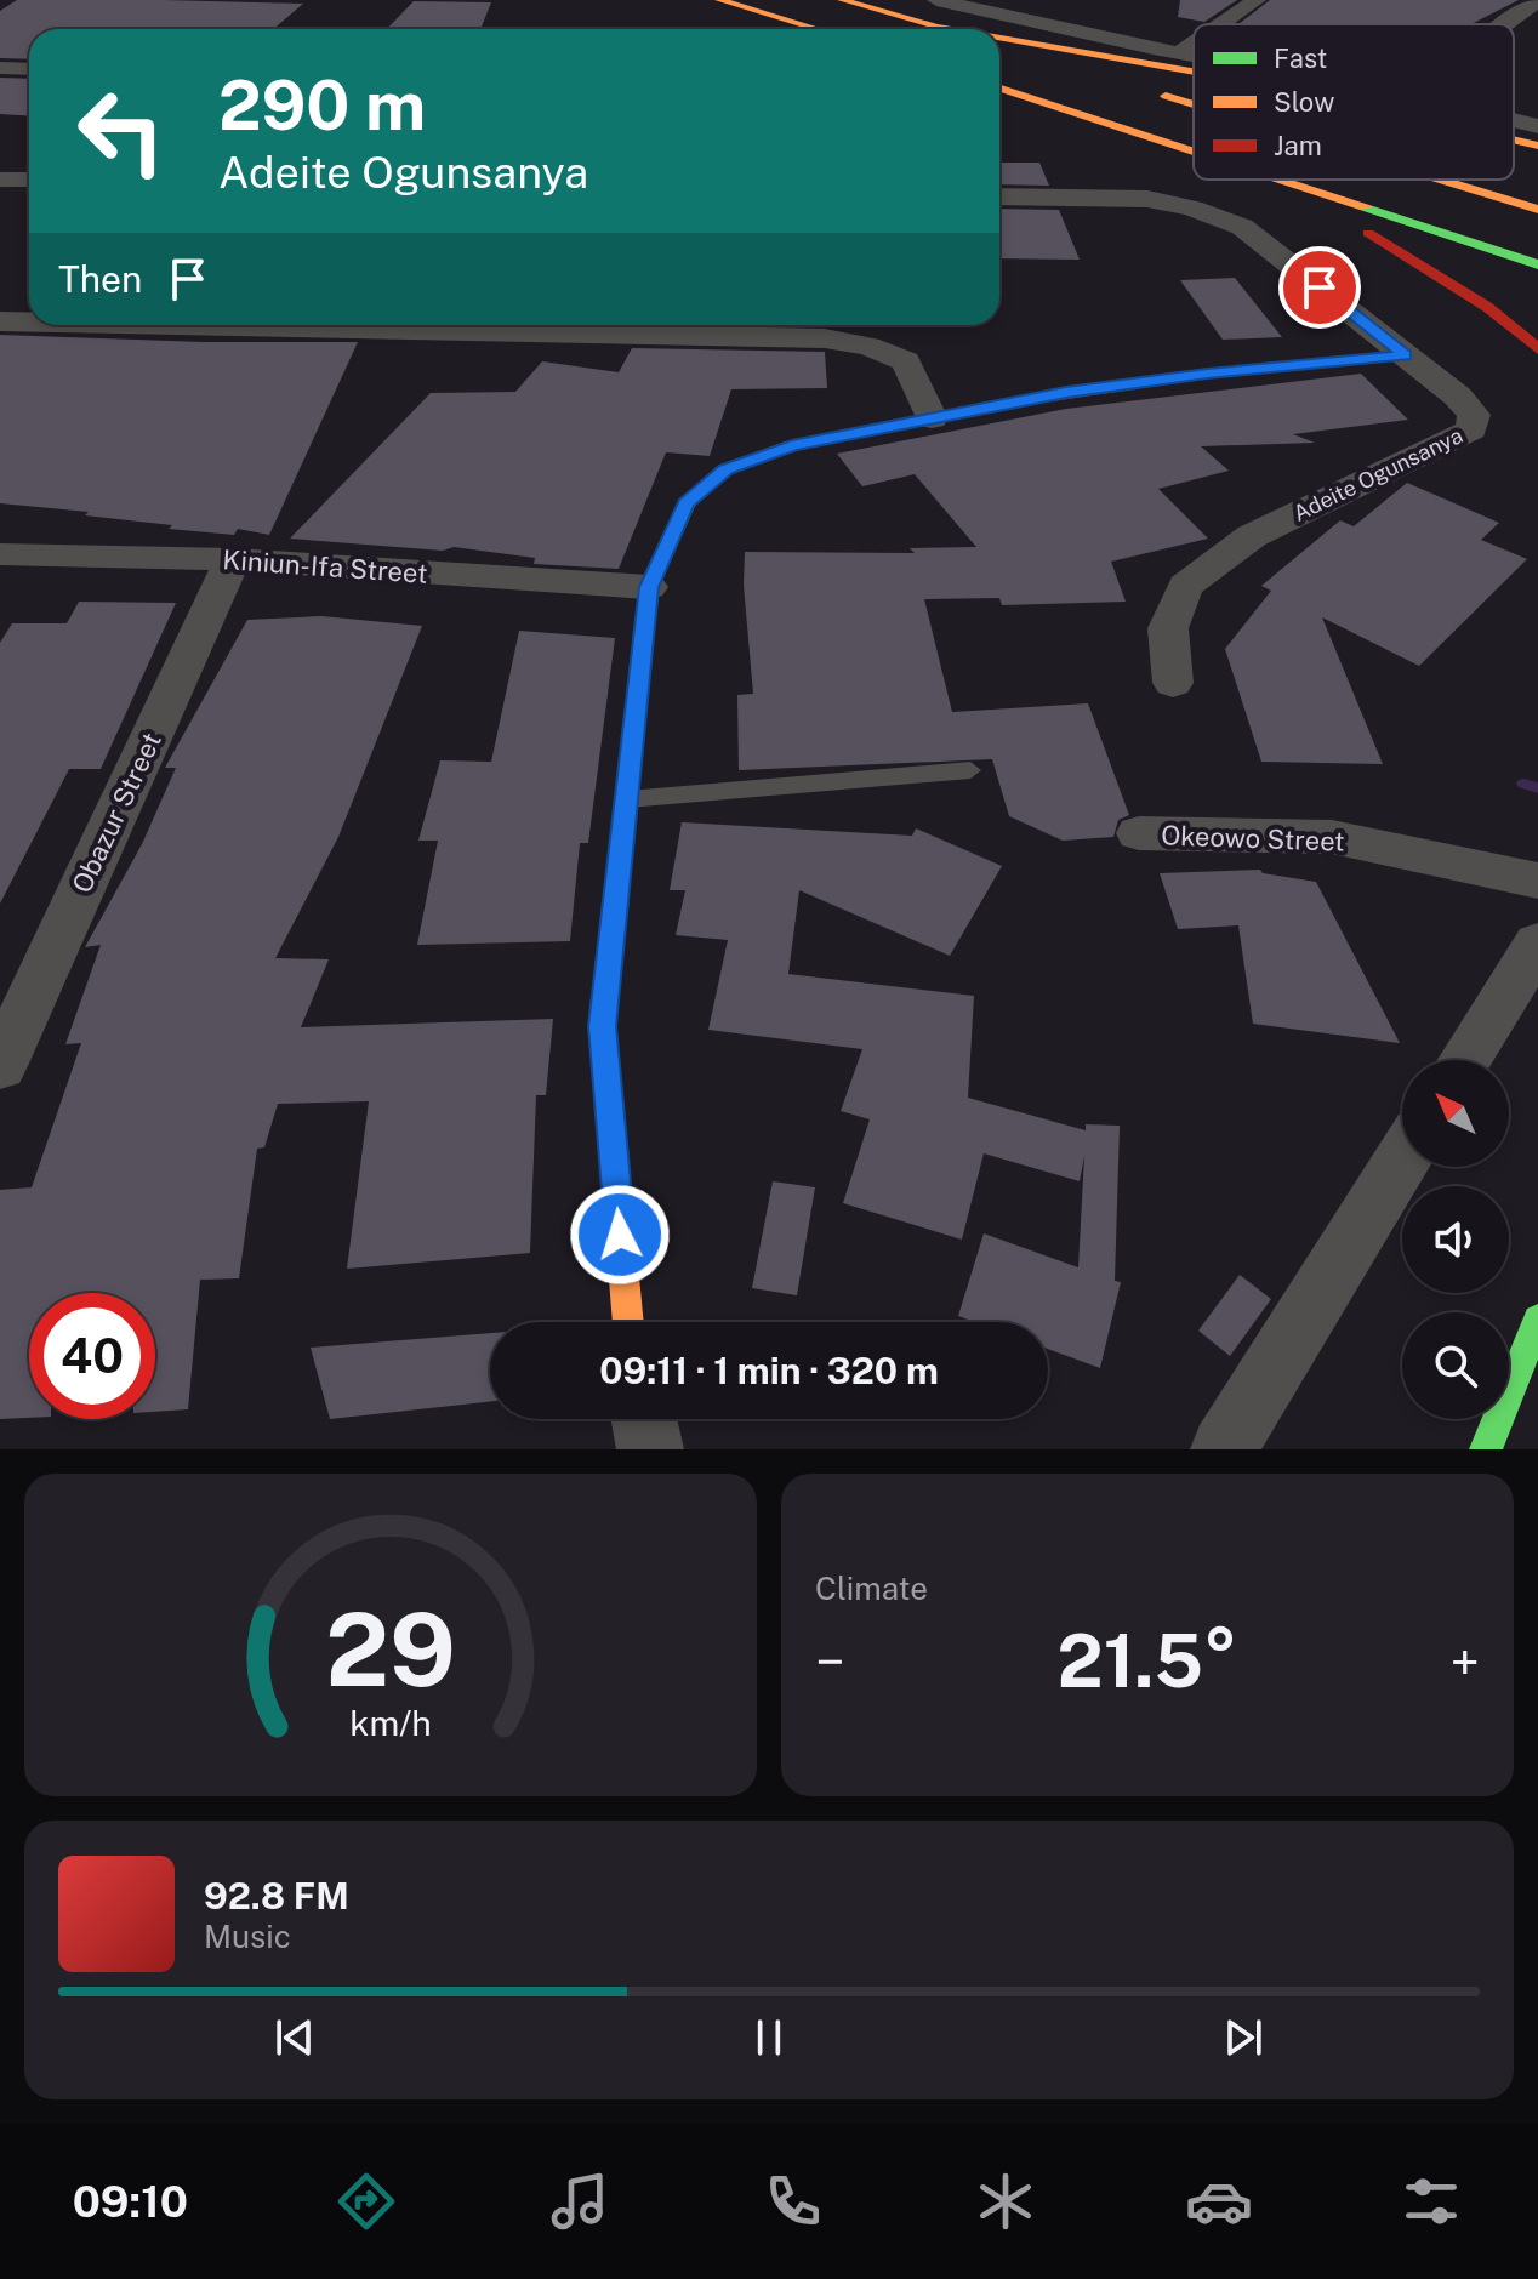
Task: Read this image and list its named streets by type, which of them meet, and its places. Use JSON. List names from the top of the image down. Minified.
{"streets":{"street":["Adeite Ogunsanya","Kiniun-Ifa Street","Obazur Street","Okeowo Street"]},"crossings":[["Kiniun-Ifa Street","Obazur Street"]],"legend":["Fast","Slow","Jam"],"north":"top left","page":{"turn":["290 m","Adeite Ogunsanya"],"then":"Then","limit":"40","trip":"09:11 · 1 min · 320 m","tile":"Climate","heat":["−","21.5°","+"],"song":["92.8 FM","Music"],"tabs":"09:10","gauge":["29","km/h"]}}
